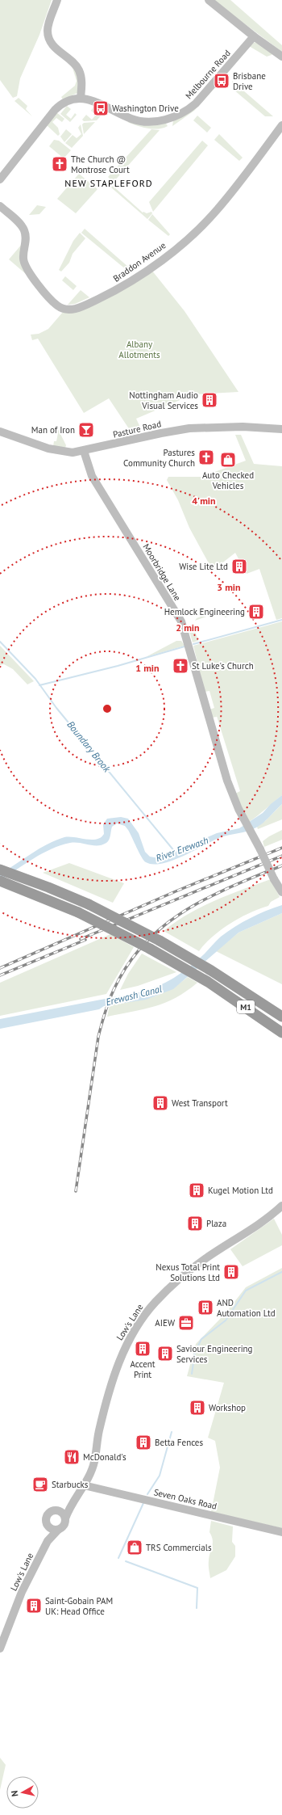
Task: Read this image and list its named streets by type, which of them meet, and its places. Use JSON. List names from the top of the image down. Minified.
{"streets":{"highway":["M1"],"street":["Melbourne Road","Braddon Avenue","Pasture Road","Moorbridge Lane","Low's Lane","Seven Oaks Road"]},"crossings":[["Pasture Road","Moorbridge Lane"],["Low's Lane","Seven Oaks Road"]],"districts":["NEW STAPLEFORD"],"water":["Boundary Brook","River Erewash","Erewash Canal"],"parks":["Albany Allotments"],"places":{"bus stop":["Brisbane Drive","Washington Drive"],"church":["The Church @ Montrose Court","Pastures Community Church","St Luke's Church"],"building":["Nottingham Audio Visual Services","Wise Lite Ltd","Hemlock Engineering","West Transport","Kugel Motion Ltd","Plaza","Nexus Total Print Solutions Ltd","AND Automation Ltd","Accent Print","Saviour Engineering Services","Workshop","Betta Fences","Saint-Gobain PAM UK: Head Office"],"bar":["Man of Iron"],"shop":["Auto Checked Vehicles","TRS Commercials"],"office":["AIEW"],"restaurant":["McDonald's"],"cafe":["Starbucks"]},"north":"left","rings":["4 min","3 min","2 min","1 min"]}
